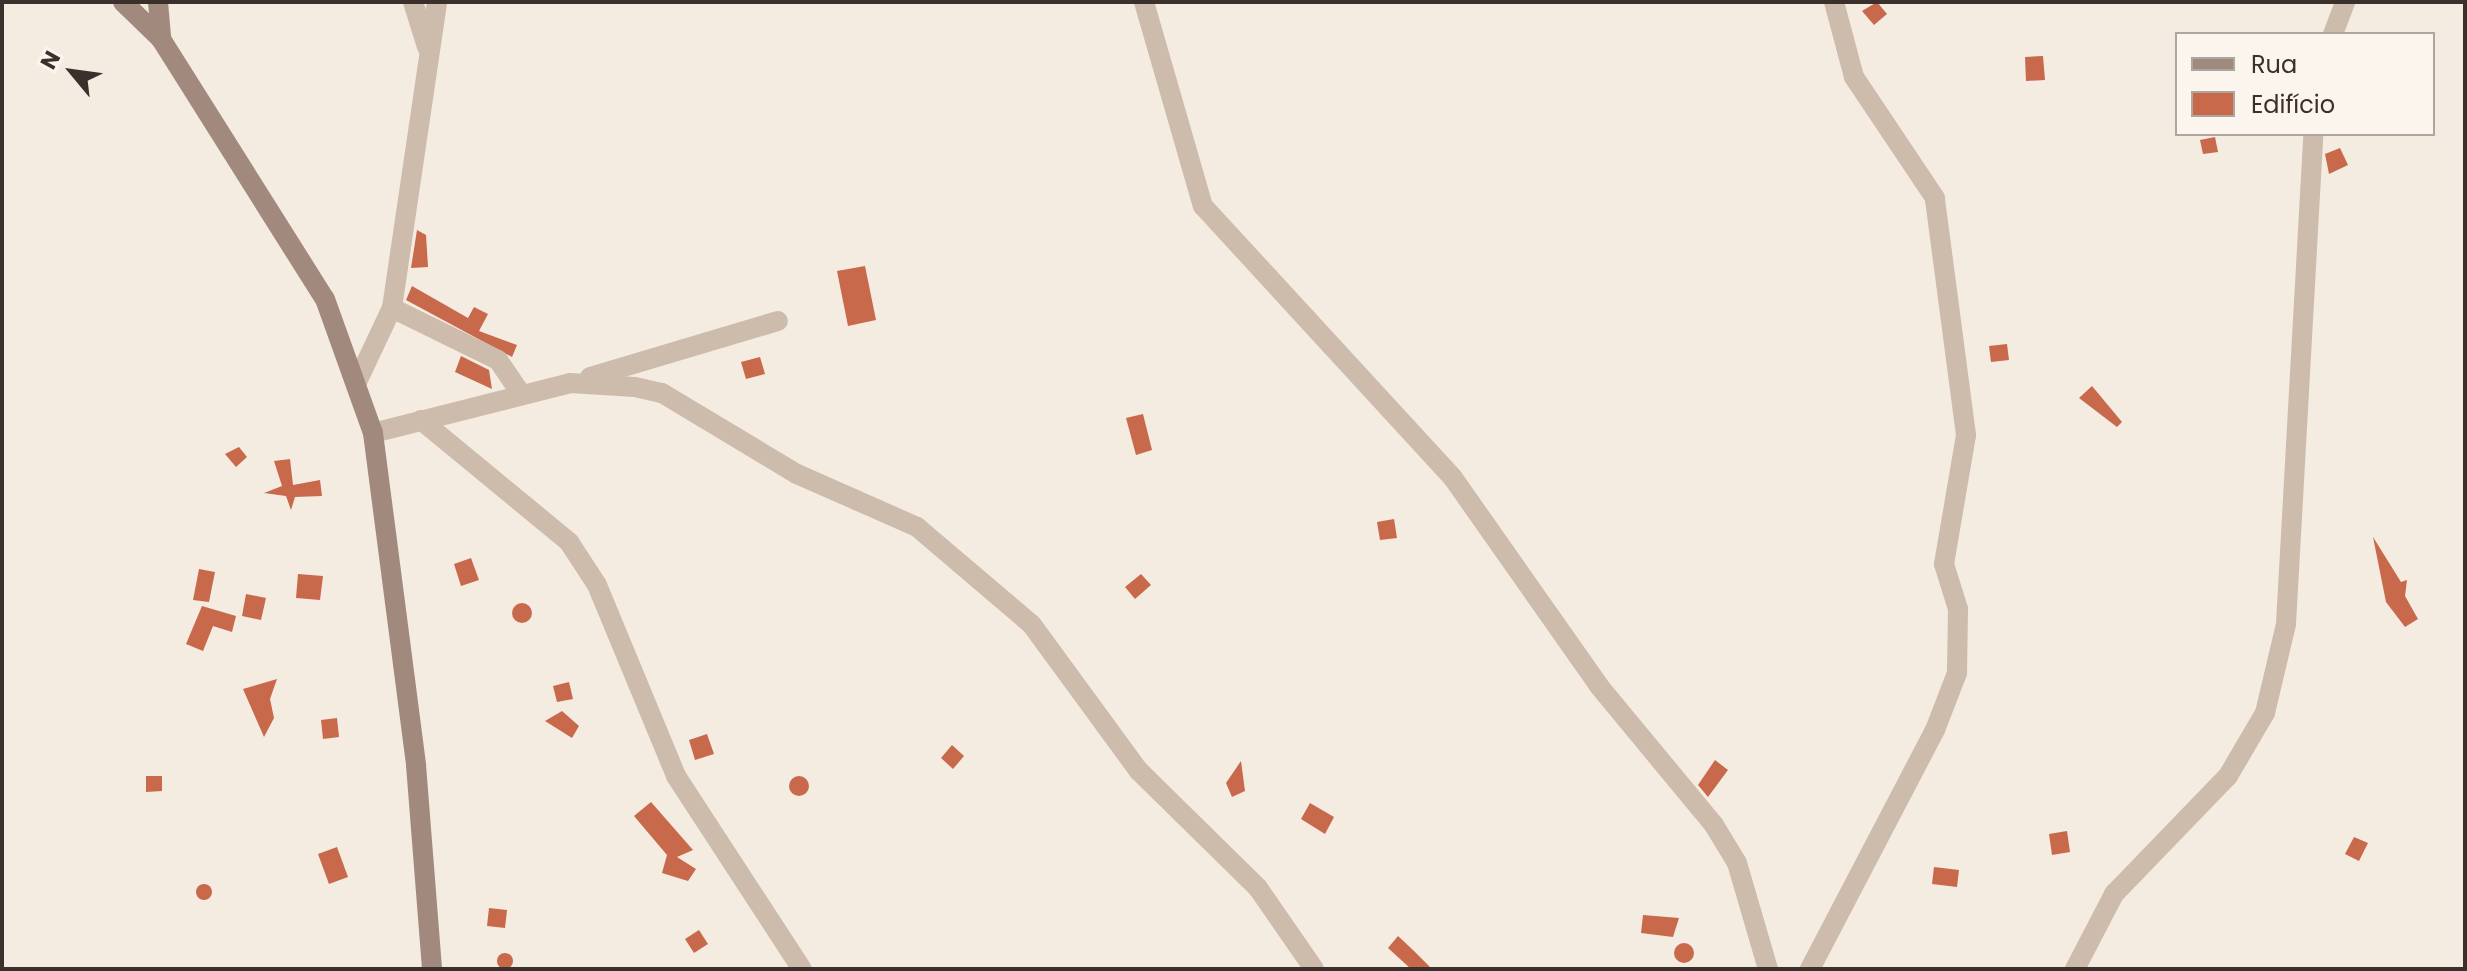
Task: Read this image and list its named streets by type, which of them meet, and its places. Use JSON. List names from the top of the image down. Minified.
{"legend":["Rua","Edifício"],"north":"top left"}
